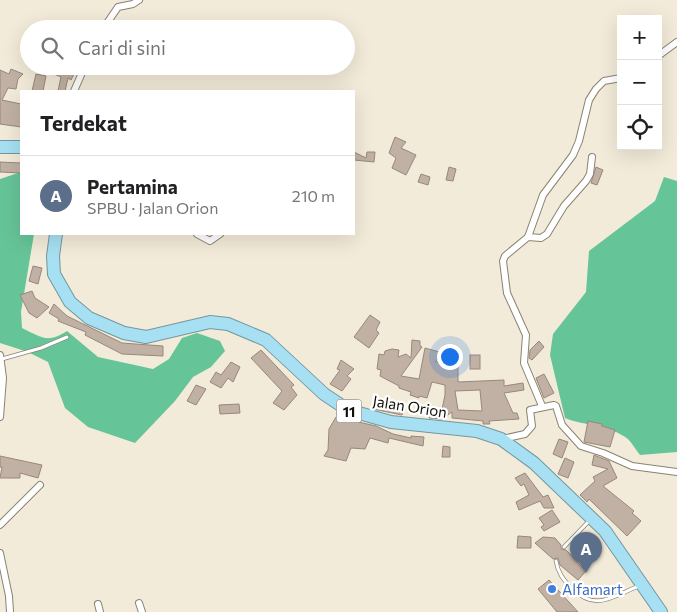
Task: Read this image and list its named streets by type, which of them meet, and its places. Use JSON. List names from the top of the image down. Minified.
{"streets":{"highway":["Jalan Orion","11"]},"places":["Alfamart"],"page":{"map_buttons":["+","−"],"search":"Cari di sini","heading":"Terdekat","list":[{"mark":"A","name":"Pertamina","note":"SPBU · Jalan Orion","value":"210 m"}],"pins":"A"}}
